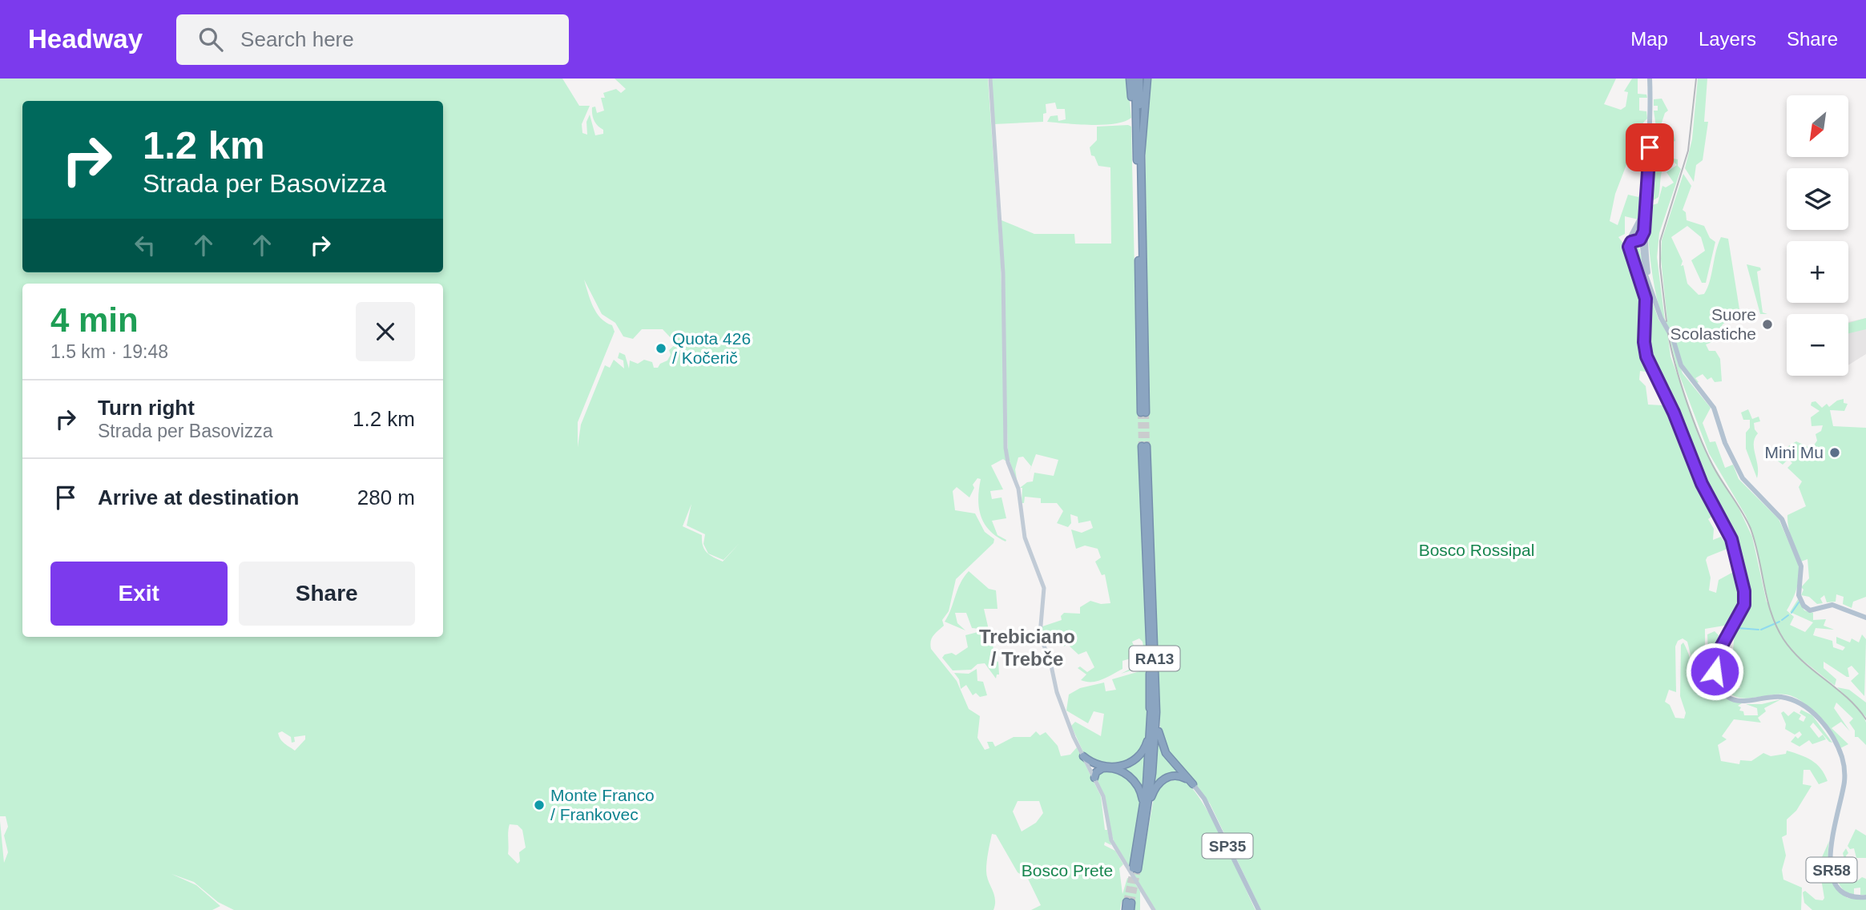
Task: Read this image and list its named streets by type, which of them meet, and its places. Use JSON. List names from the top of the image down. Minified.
{"streets":{"highway":["RA13"],"main road":["SP35","SR58"]},"districts":["Trebiciano / Trebče"],"parks":["Bosco Rossipal","Bosco Prete"],"places":["Suore Scolastiche","Quota 426 / Kočerič","Mini Mu","Monte Franco / Frankovec"],"north":"bottom left","page":{"header":"Headway","search":"Search here","nav":["Map","Layers","Share"],"map_buttons":["+","−"],"turn":["1.2 km","Strada per Basovizza"],"heading":["4 min","1.5 km · 19:48"],"list":[{"name":"Turn right","note":"Strada per Basovizza","value":"1.2 km"},{"name":"Arrive at destination","value":"280 m"}],"buttons":["Exit","Share"]}}
